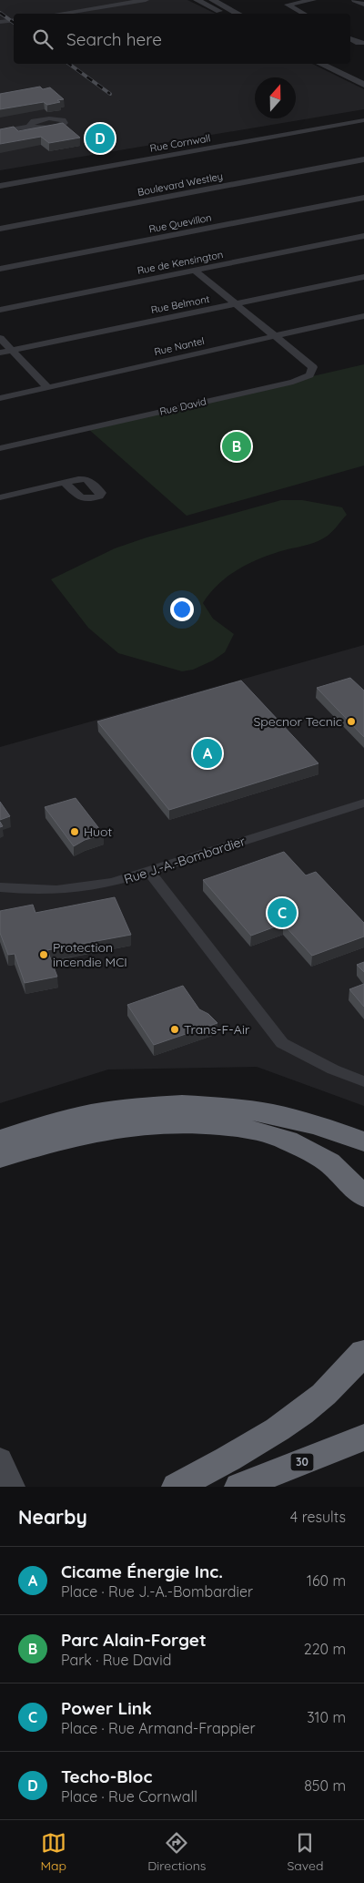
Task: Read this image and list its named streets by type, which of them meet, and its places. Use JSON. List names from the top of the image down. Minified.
{"streets":{"highway":["30"],"street":["Rue Cornwall","Boulevard Westley","Rue Quevillon","Rue de Kensington","Rue Belmont","Rue Nantel","Rue David","Rue J.-A.-Bombardier"]},"crossings":[["Rue Nantel","Rue David"]],"places":["Specnor Tecnic","Huot","Protection incendie MCI","Trans-F-Air"],"north":"top","page":{"search":"Search here","pins":["D","B","A","C"],"heading":["Nearby","4 results"],"list":[{"mark":"A","name":"Cicame Énergie Inc.","note":"Place · Rue J.-A.-Bombardier","value":"160 m"},{"mark":"B","name":"Parc Alain-Forget","note":"Park · Rue David","value":"220 m"},{"mark":"C","name":"Power Link","note":"Place · Rue Armand-Frappier","value":"310 m"},{"mark":"D","name":"Techo-Bloc","note":"Place · Rue Cornwall","value":"850 m"}],"nav":["Map","Directions","Saved"]}}
